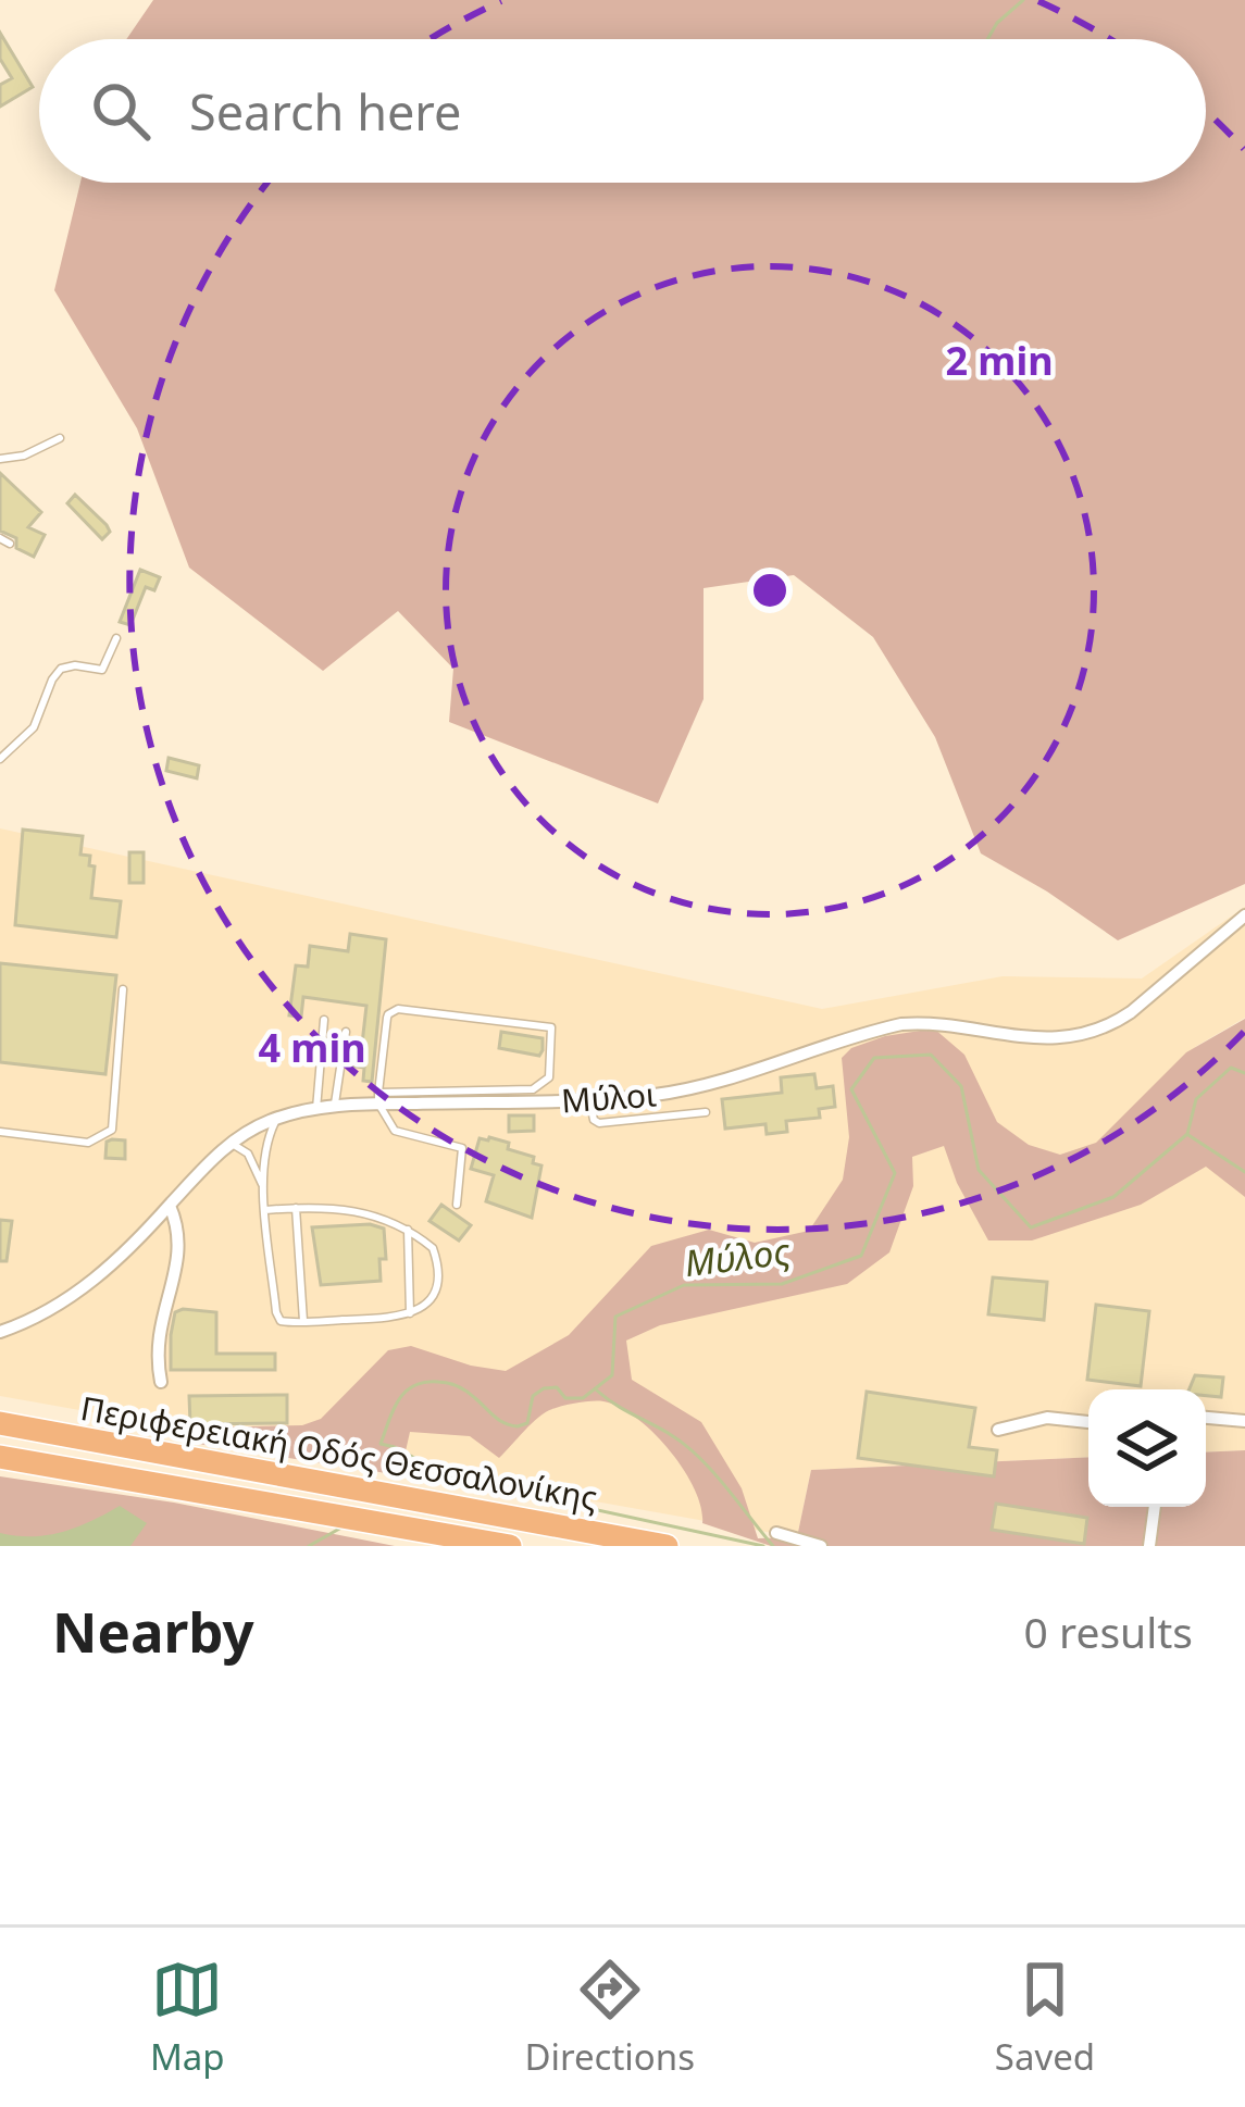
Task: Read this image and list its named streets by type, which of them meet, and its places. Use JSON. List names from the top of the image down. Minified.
{"streets":{"highway":["Περιφερειακή Οδός Θεσσαλονίκης"],"street":["Μύλοι"]},"water":["Μύλος"],"page":{"search":"Search here","heading":["Nearby","0 results"],"nav":["Map","Directions","Saved"]},"rings":["2 min","4 min"]}
